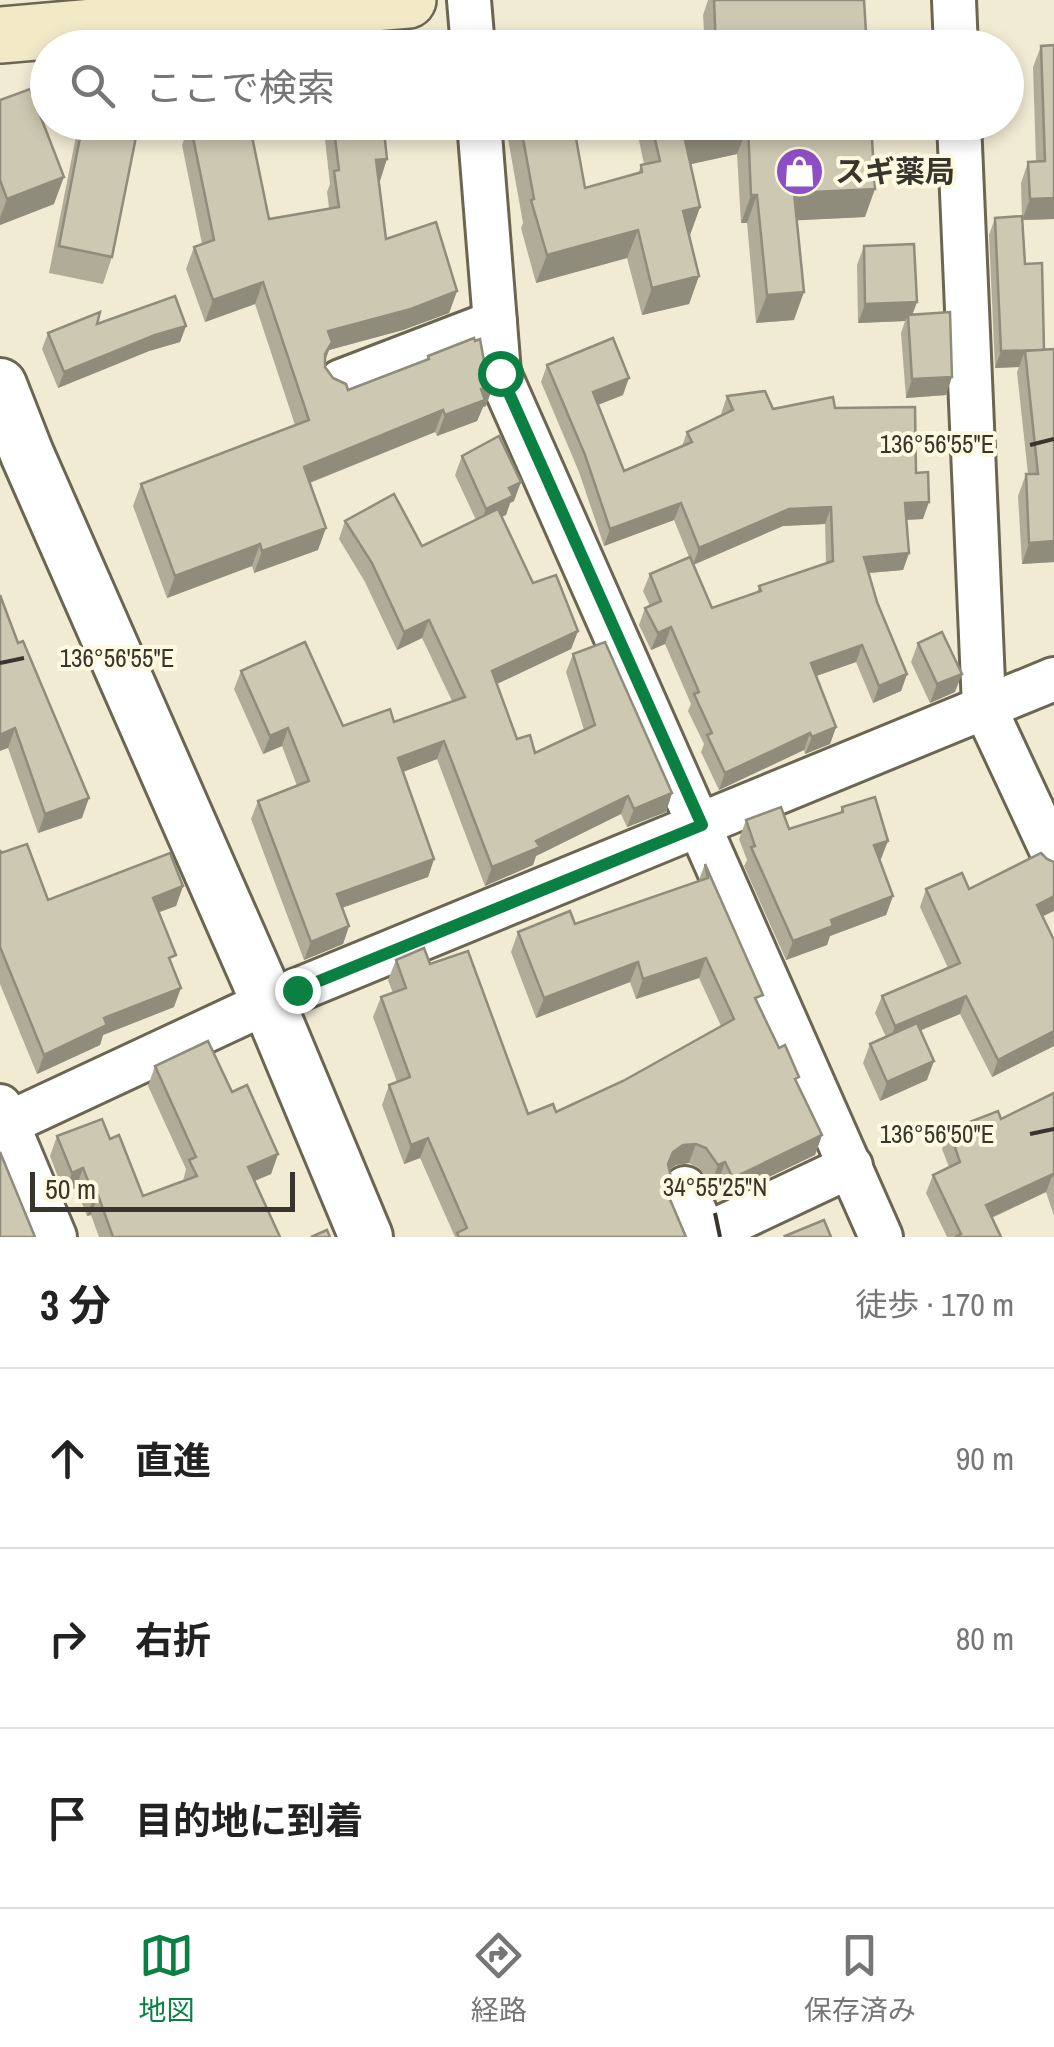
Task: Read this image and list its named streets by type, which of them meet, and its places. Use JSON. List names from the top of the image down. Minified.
{"places":{"shop":["スギ薬局"]},"scale_bar":"50 m","page":{"search":"ここで検索","scale":"50 m","heading":["3 分","徒歩 · 170 m"],"list":[["直進","90 m"],["右折","80 m"],"目的地に到着"],"nav":["地図","経路","保存済み"]},"coordinates":["136°56'55\"E","136°56'50\"E","34°55'25\"N"]}
